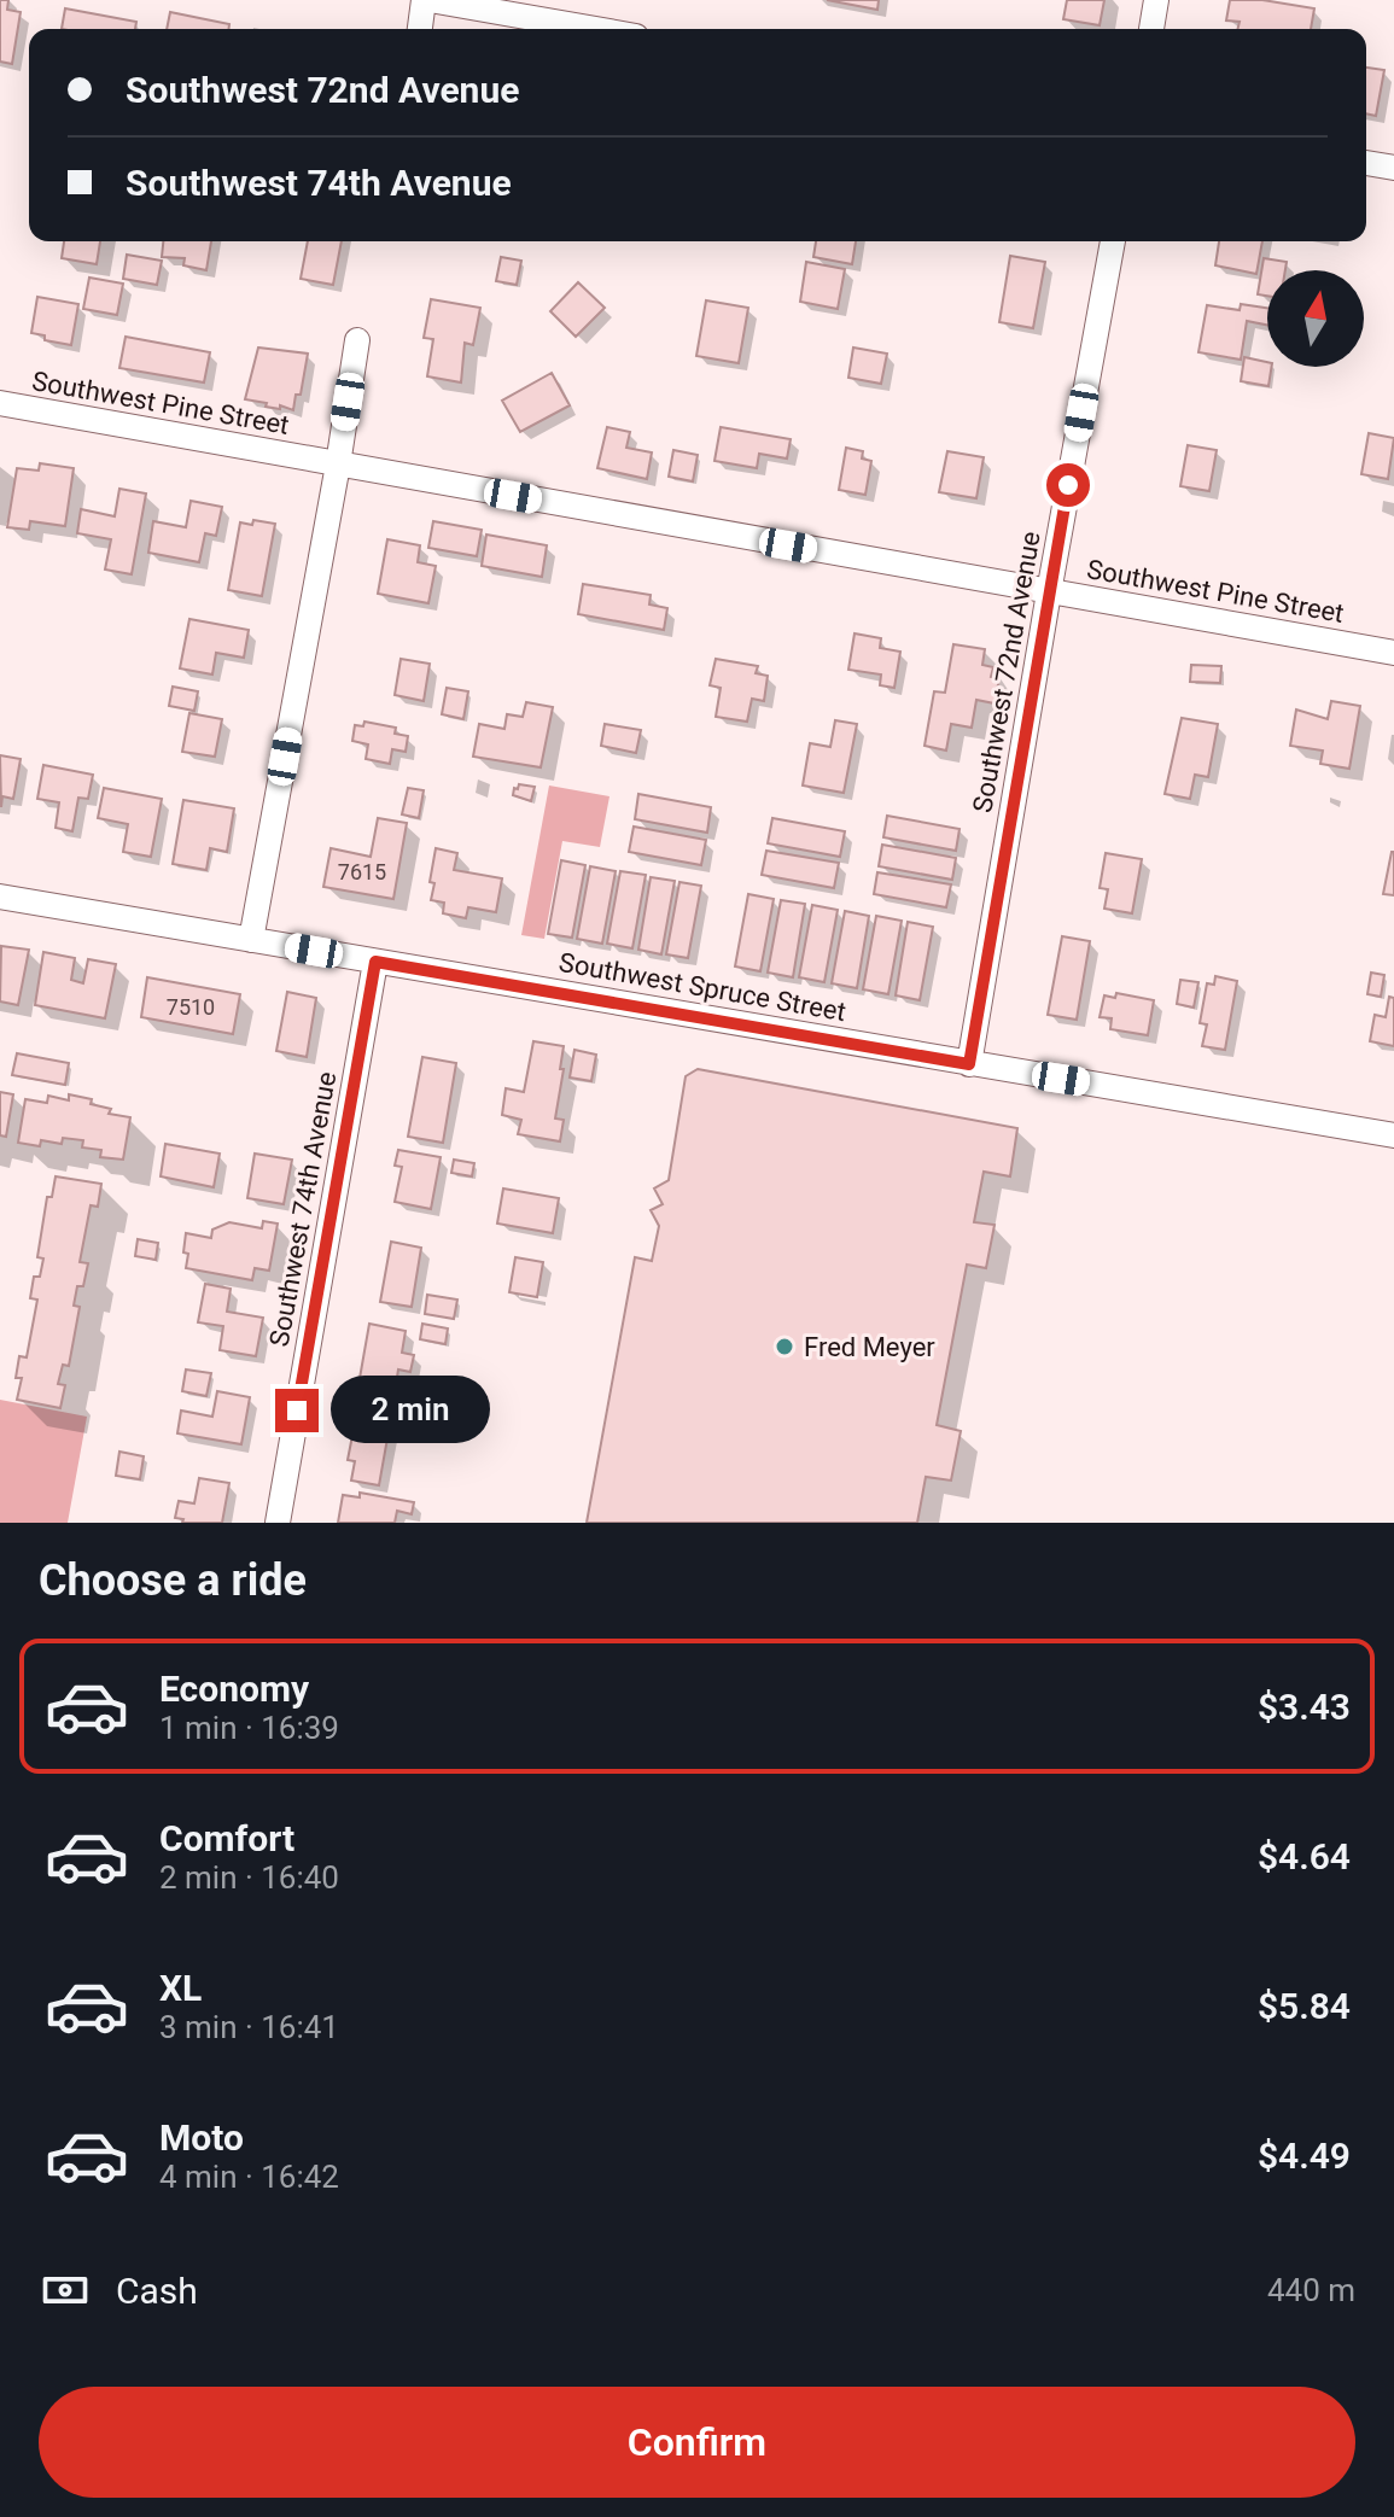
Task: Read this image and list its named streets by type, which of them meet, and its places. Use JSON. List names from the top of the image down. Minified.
{"streets":{"street":["Southwest Pine Street","Southwest 72nd Avenue","Southwest Spruce Street","Southwest 74th Avenue"]},"crossings":[["Southwest Pine Street","Southwest 72nd Avenue"],["Southwest 72nd Avenue","Southwest Spruce Street"],["Southwest Spruce Street","Southwest 74th Avenue"]],"places":["Fred Meyer"],"house_numbers":["7615","7510"],"north":"top","page":{"banner":["Southwest 72nd Avenue","Southwest 74th Avenue"],"bubble":"2 min","heading":"Choose a ride","list":[{"name":"Economy","note":"1 min · 16:39","value":"$3.43"},{"name":"Comfort","note":"2 min · 16:40","value":"$4.64"},{"name":"XL","note":"3 min · 16:41","value":"$5.84"},{"name":"Moto","note":"4 min · 16:42","value":"$4.49"}],"pay":["Cash","440 m"],"buttons":"Confirm"}}
